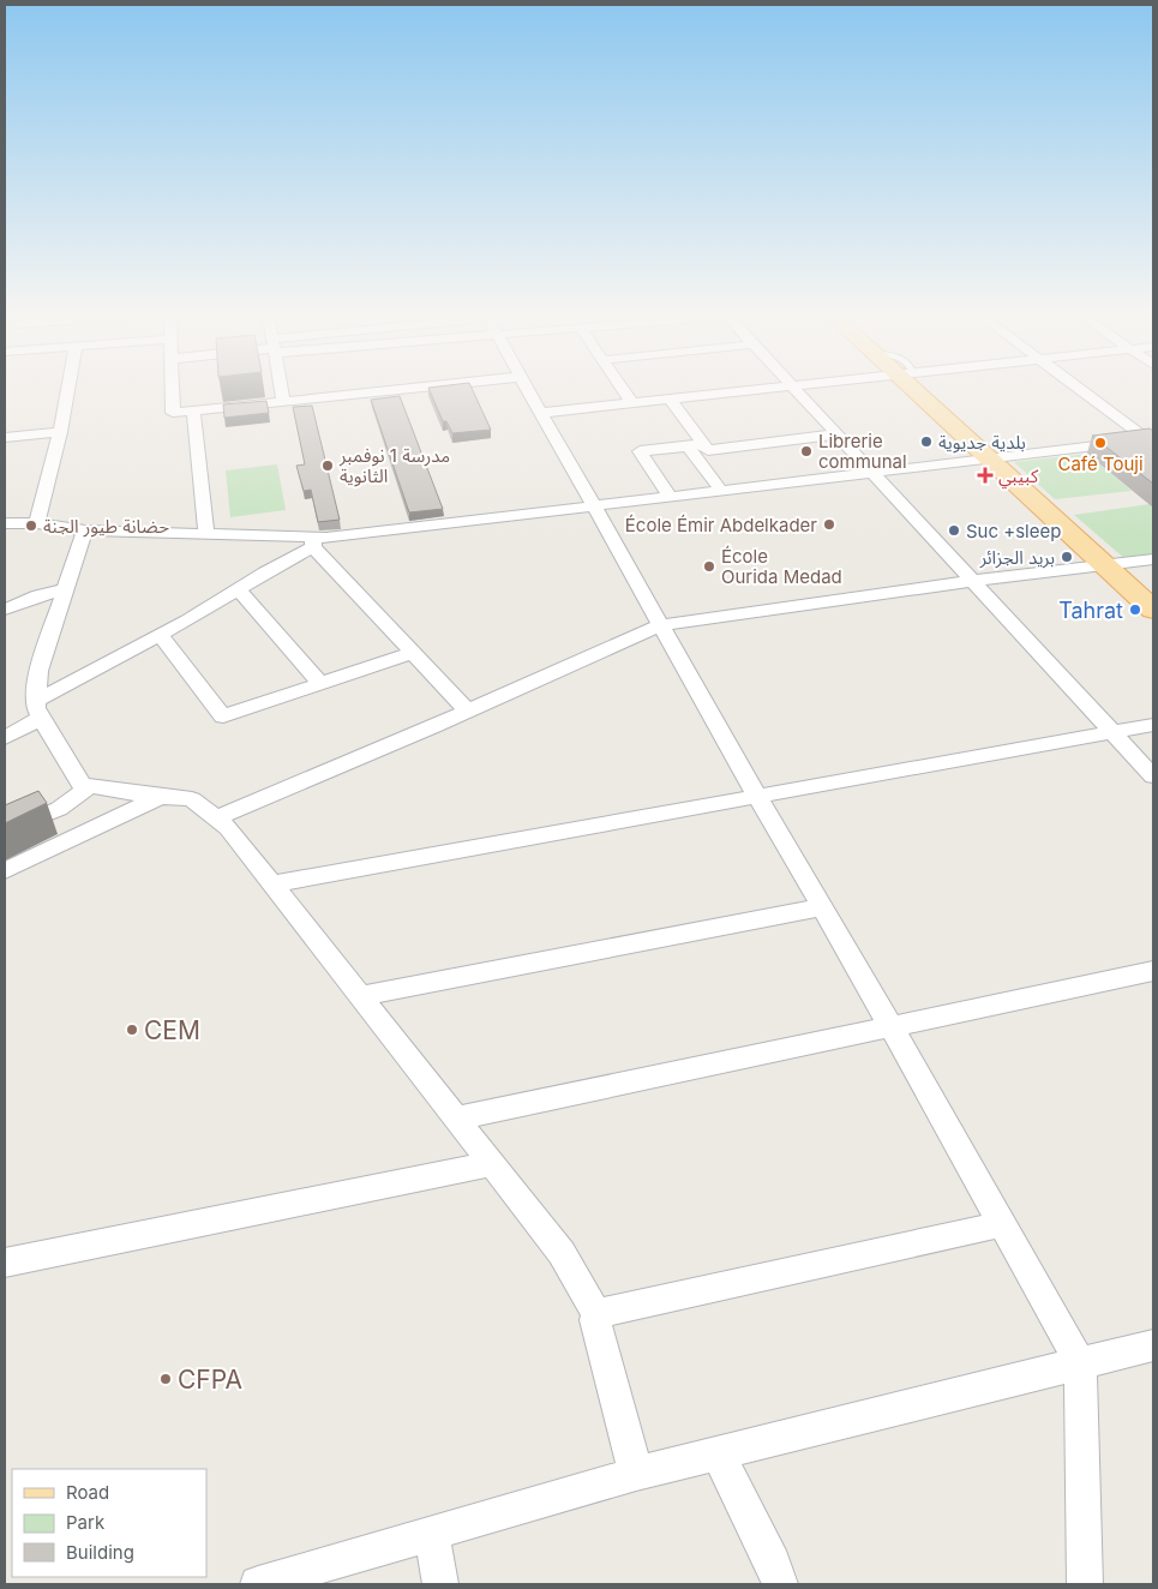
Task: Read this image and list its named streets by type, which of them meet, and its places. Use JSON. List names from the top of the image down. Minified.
{"places":{"other":["بلدية جديوية","Café Touji","Librerie communal","مدرسة 1 نوفمبر الثانوية","École Émir Abdelkader","حضانة طيور الجنة","Suc +sleep","بريد الجزائر","École Ourida Medad","Tahrat","CEM","CFPA"],"health":["كبيبي"]},"legend":["Road","Park","Building"]}
